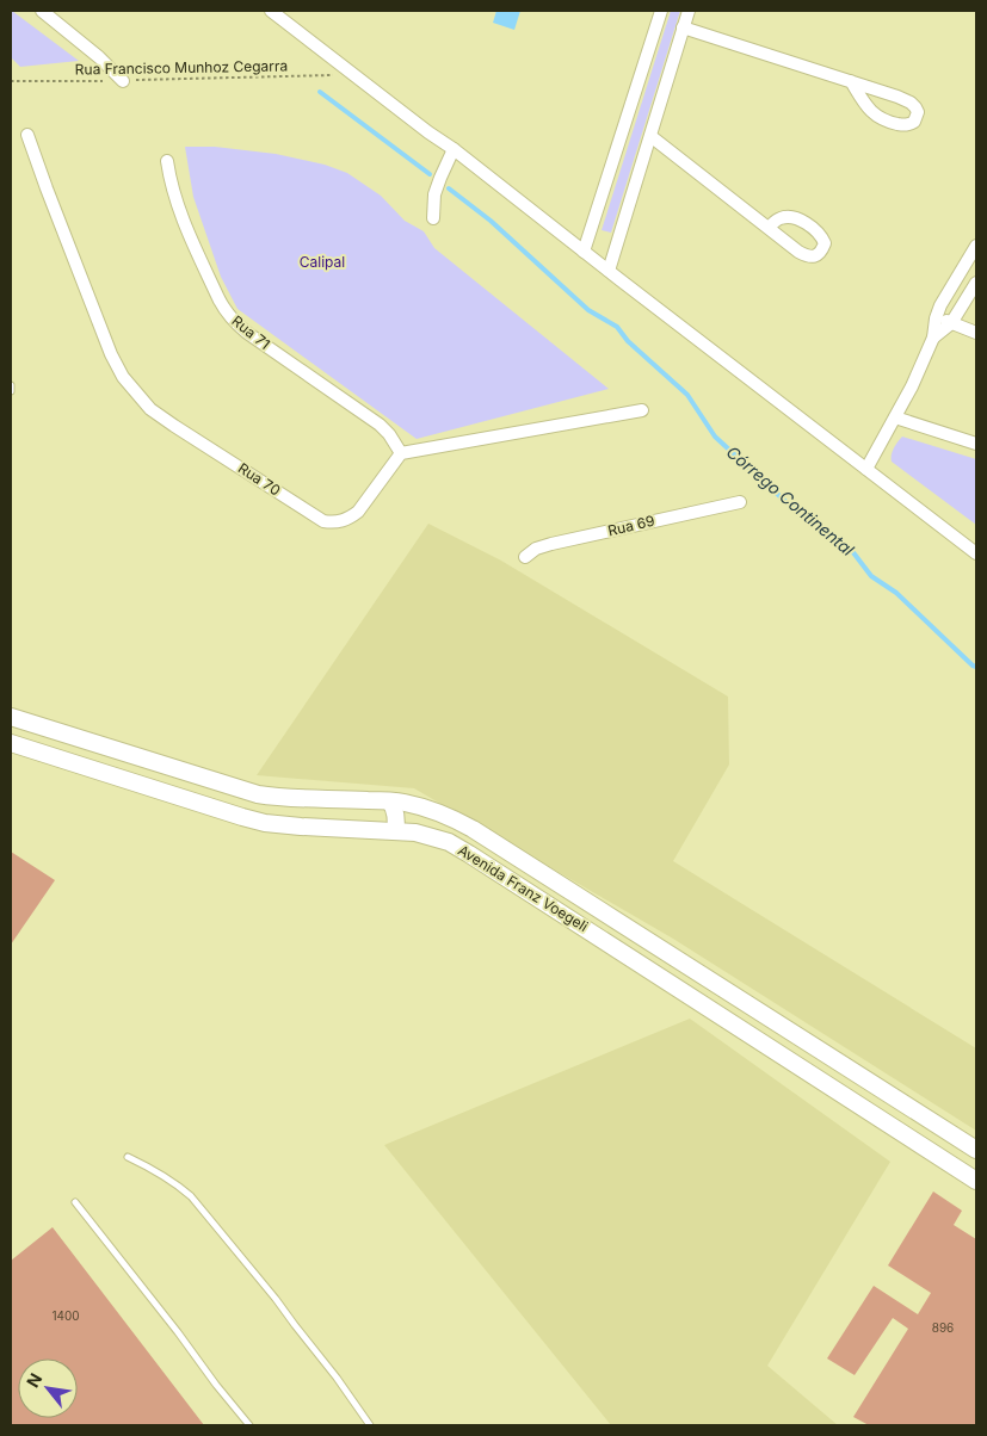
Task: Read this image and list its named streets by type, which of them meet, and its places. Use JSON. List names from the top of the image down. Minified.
{"streets":{"main road":["Avenida Franz Voegeli"],"street":["Rua 71","Rua 70","Rua 69"],"path":["Rua Francisco Munhoz Cegarra"]},"crossings":[["Rua 71","Rua 70"]],"water":["Córrego Continental"],"parks":["Calipal"],"house_numbers":["1400","896"],"north":"top left"}
